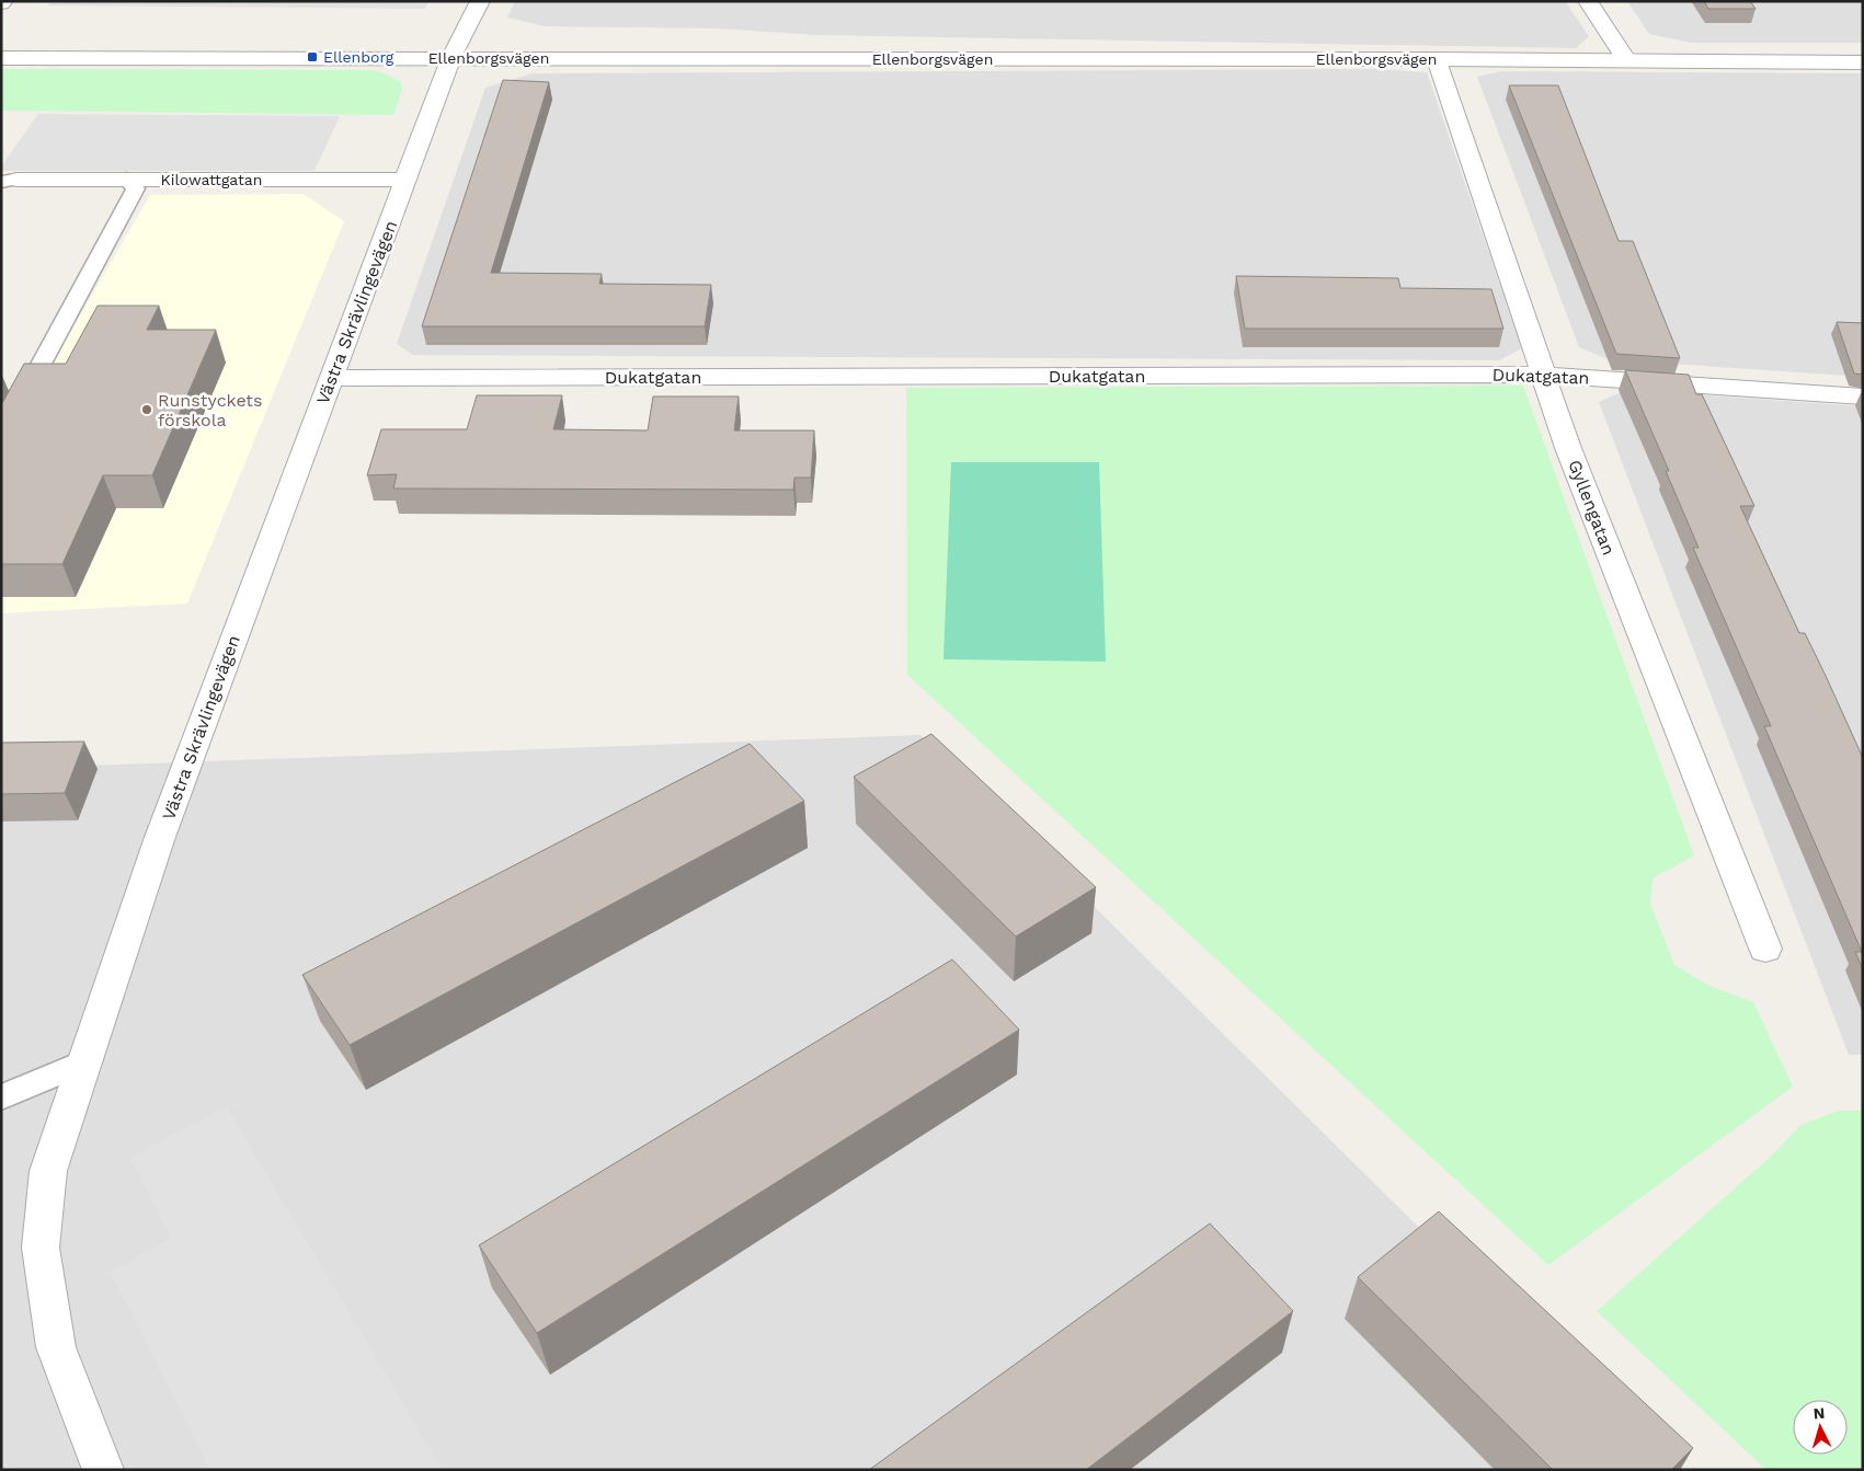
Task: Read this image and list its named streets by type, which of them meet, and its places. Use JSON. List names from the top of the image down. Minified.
{"streets":{"street":["Ellenborgsvägen","Kilowattgatan","Västra Skrävlingevägen","Dukatgatan","Gyllengatan"]},"crossings":[["Ellenborgsvägen","Västra Skrävlingevägen"],["Ellenborgsvägen","Gyllengatan"],["Kilowattgatan","Västra Skrävlingevägen"],["Västra Skrävlingevägen","Dukatgatan"],["Dukatgatan","Gyllengatan"]],"places":{"transit":["Ellenborg"],"other":["Runstyckets förskola"]},"north":"top"}
